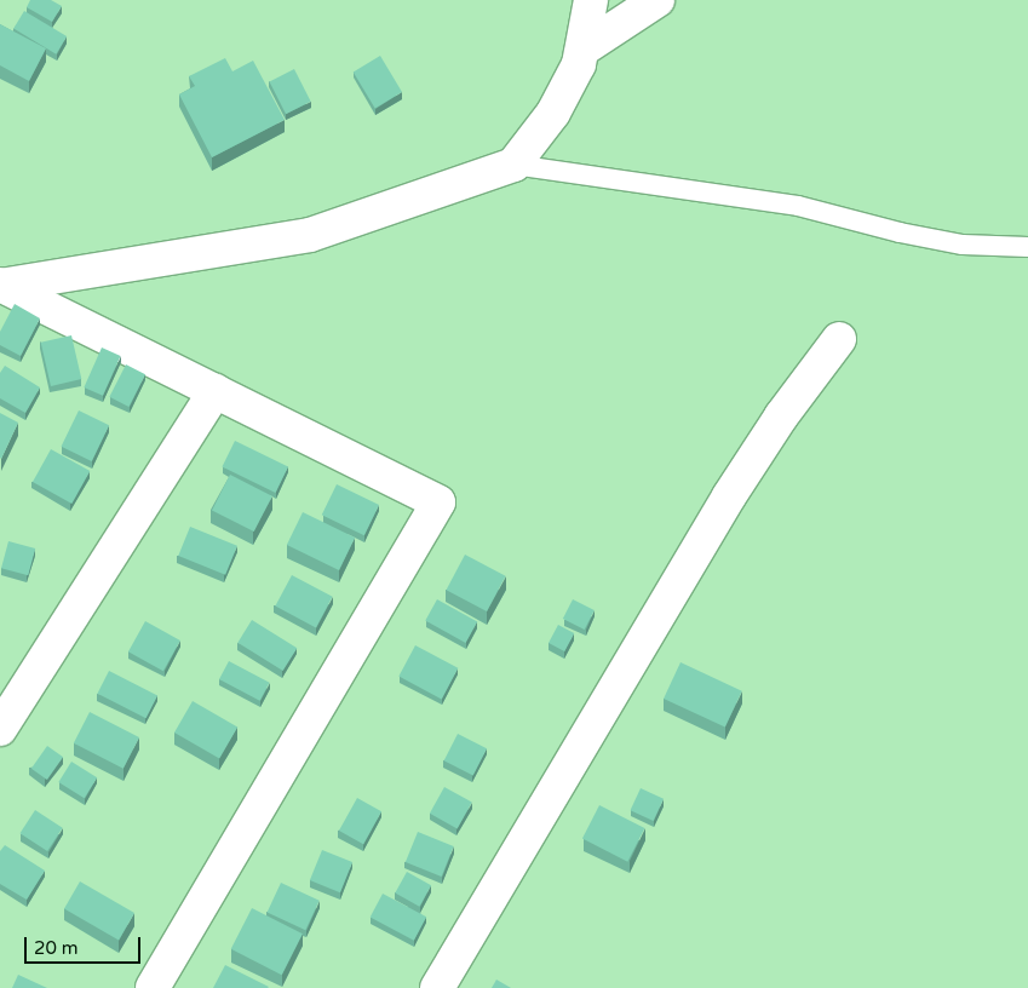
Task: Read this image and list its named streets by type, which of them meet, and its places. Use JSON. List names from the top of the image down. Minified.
{"scale_bar":"20 m"}
